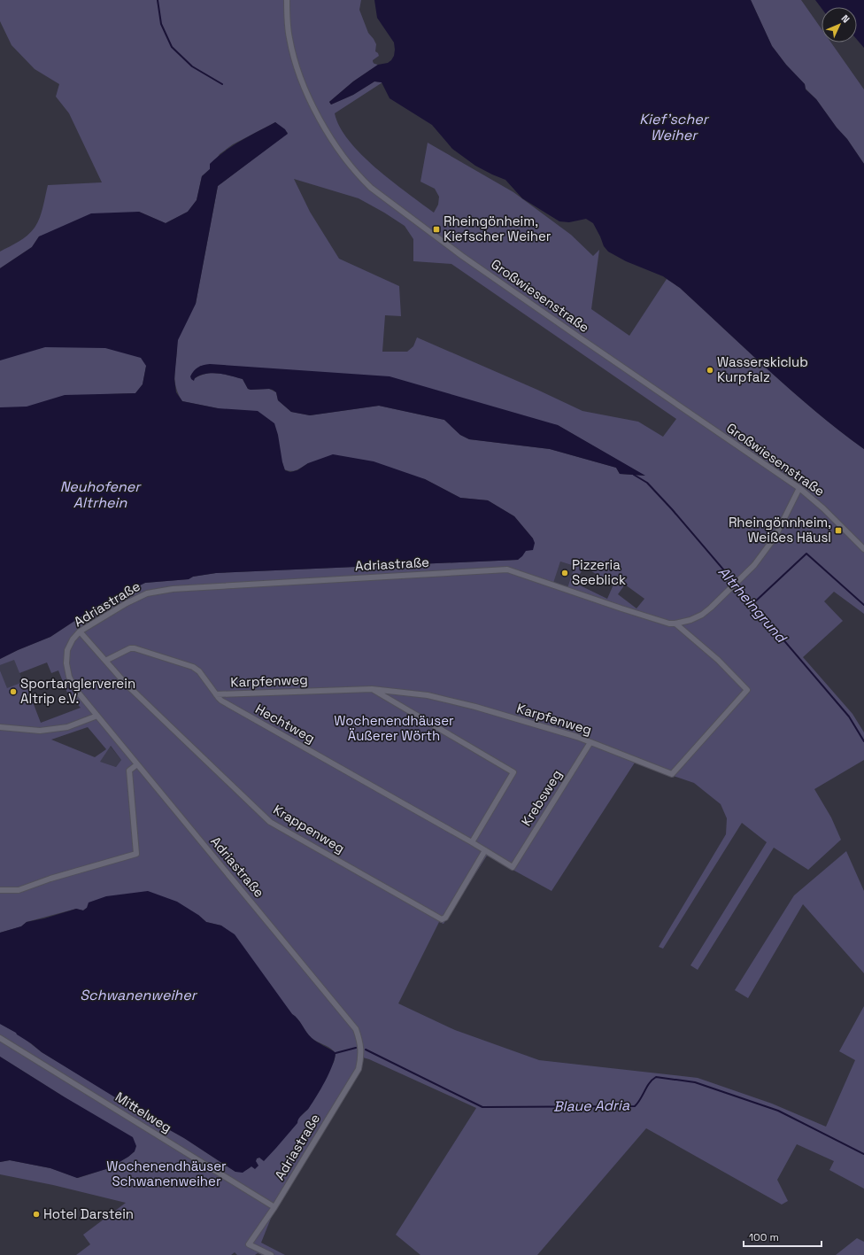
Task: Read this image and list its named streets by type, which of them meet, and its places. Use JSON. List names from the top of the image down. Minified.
{"streets":{"street":["Großwiesenstraße","Adriastraße","Karpfenweg","Hechtweg","Krebsweg","Krappenweg","Mittelweg"]},"crossings":[["Großwiesenstraße","Adriastraße"],["Adriastraße","Karpfenweg"],["Adriastraße","Krappenweg"],["Adriastraße","Mittelweg"],["Karpfenweg","Hechtweg"],["Karpfenweg","Krebsweg"],["Hechtweg","Krebsweg"],["Hechtweg","Krappenweg"]],"water":["Kief'scher Weiher","Neuhofener Altrhein","Altrheingrund","Schwanenweiher","Blaue Adria"],"parks":["Wochenendhäuser Äußerer Wörth","Wochenendhäuser Schwanenweiher"],"places":{"transit":["Rheingönheim, Kiefscher Weiher","Rheingönnheim, Weißes Häusl"],"other":["Wasserskiclub Kurpfalz","Pizzeria Seeblick","Sportanglerverein Altrip e.V.","Hotel Darstein"]},"scale_bar":"100 m","north":"top right"}
